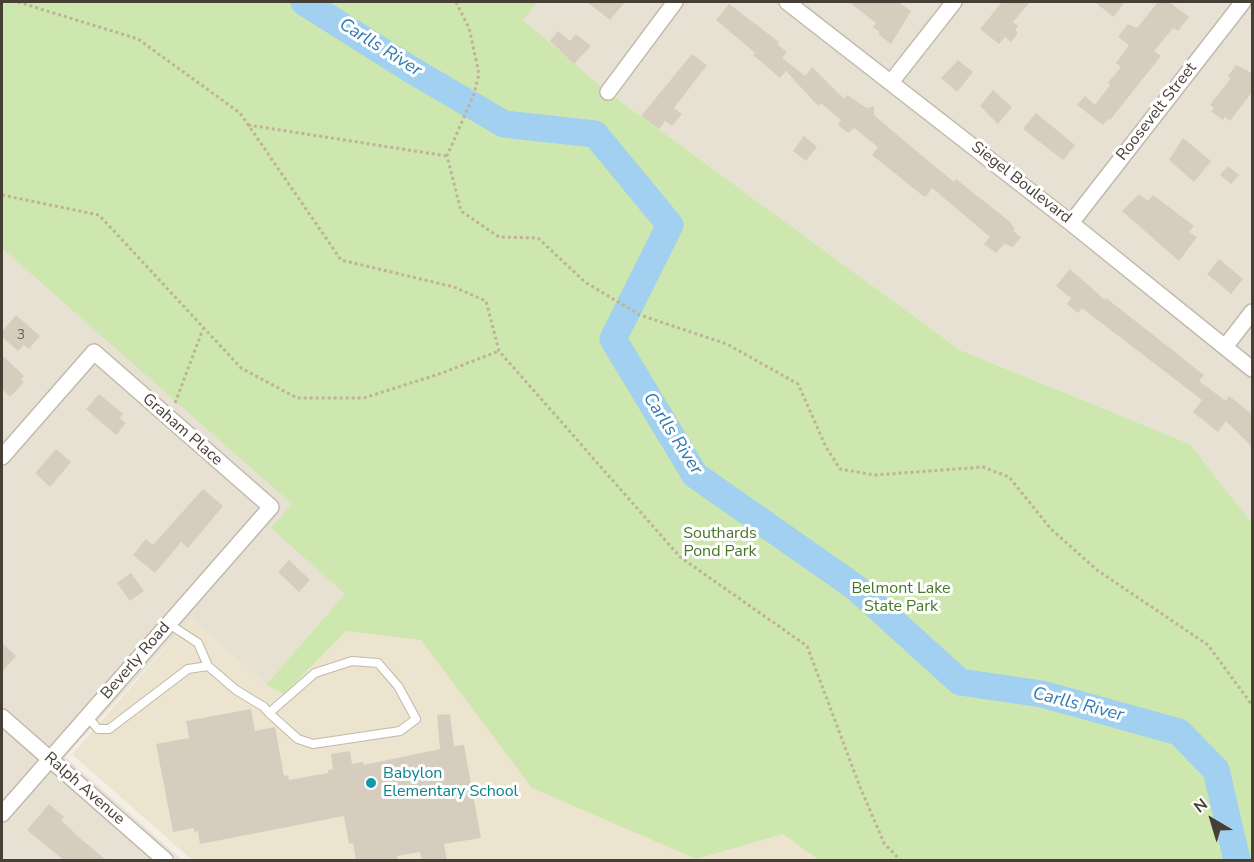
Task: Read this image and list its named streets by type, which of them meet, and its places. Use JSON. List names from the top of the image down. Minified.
{"streets":{"street":["Roosevelt Street","Siegel Boulevard","Graham Place","Beverly Road","Ralph Avenue"]},"crossings":[["Roosevelt Street","Siegel Boulevard"],["Graham Place","Beverly Road"],["Beverly Road","Ralph Avenue"]],"water":["Carlls River"],"parks":["Southards Pond Park","Belmont Lake State Park"],"places":["Babylon Elementary School"],"house_numbers":["3"],"north":"top left"}
